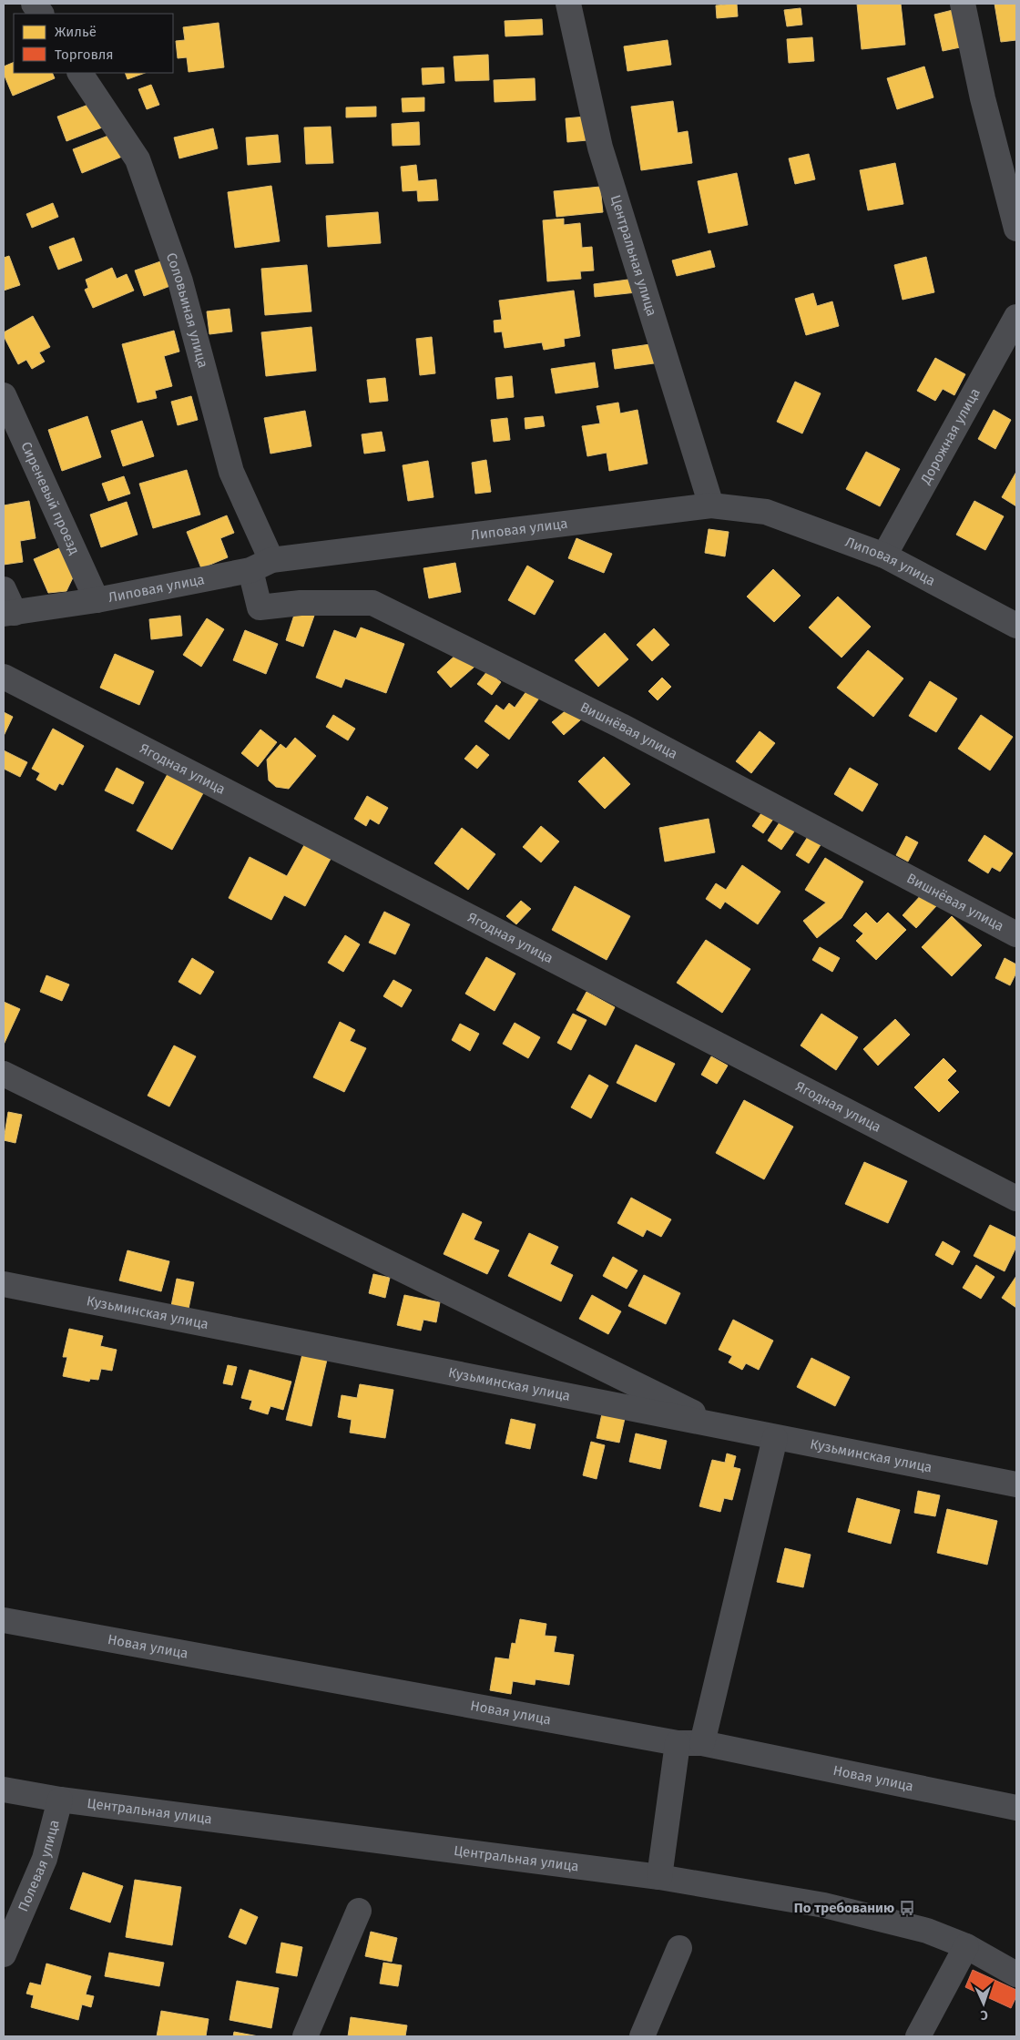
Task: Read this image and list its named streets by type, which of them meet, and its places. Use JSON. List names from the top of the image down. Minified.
{"streets":{"street":["Центральная улица","Соловьиная улица","Дорожная улица","Сиреневый проезд","Липовая улица","Вишнёвая улица","Ягодная улица","Кузьминская улица","Новая улица","Полевая улица"]},"crossings":[["Центральная улица","Липовая улица"],["Центральная улица","Полевая улица"],["Соловьиная улица","Липовая улица"],["Соловьиная улица","Вишнёвая улица"],["Дорожная улица","Липовая улица"],["Сиреневый проезд","Липовая улица"],["Липовая улица","Вишнёвая улица"]],"places":{"bus stop":["По требованию"]},"legend":["Жильё","Торговля"],"north":"bottom"}
